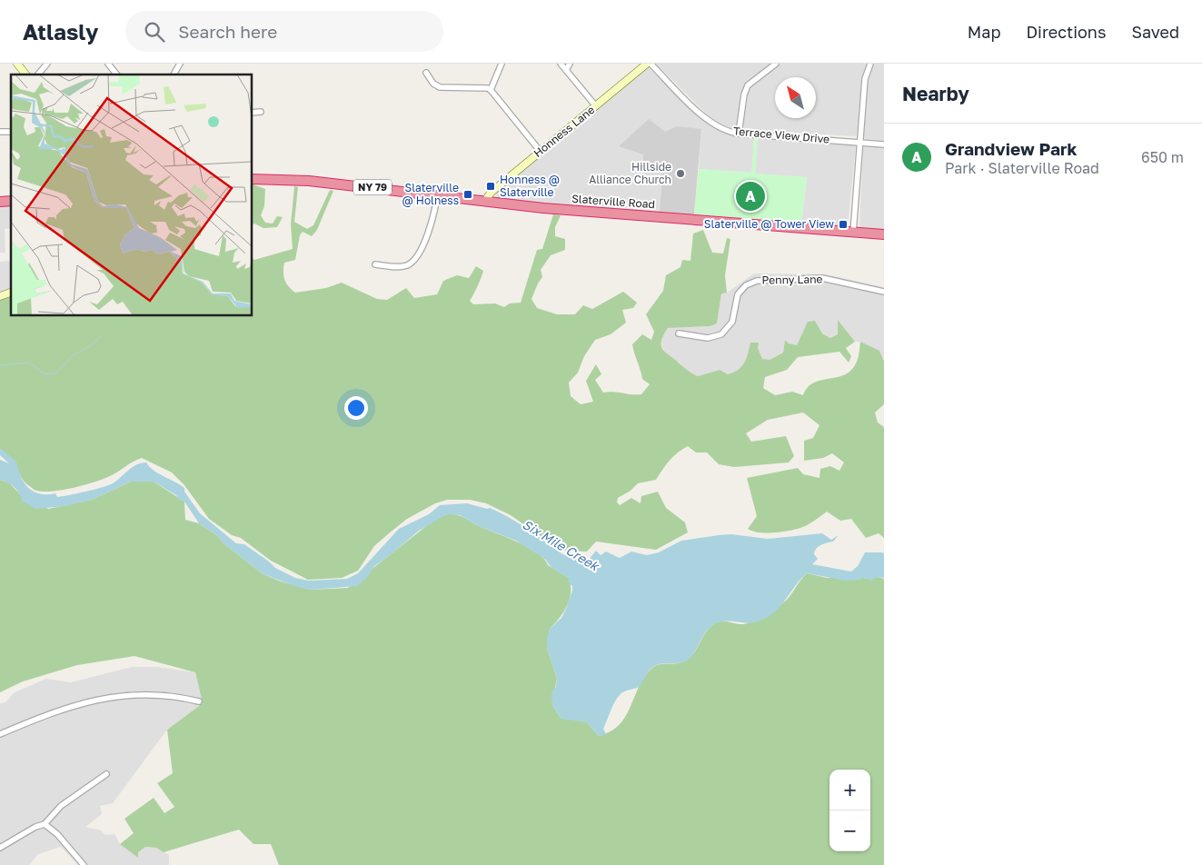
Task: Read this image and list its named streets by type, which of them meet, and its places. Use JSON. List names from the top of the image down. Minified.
{"streets":{"highway":["NY 79","Slaterville Road"],"street":["Honness Lane","Terrace View Drive","Penny Lane"]},"crossings":[["Honness Lane","Terrace View Drive"],["Honness Lane","Slaterville Road"]],"water":["Six Mile Creek"],"places":{"other":["Hillside Alliance Church"],"transit":["Honness @ Slaterville","Slaterville @ Holness","Slaterville @ Tower View"]},"north":"top left","page":{"header":"Atlasly","search":"Search here","nav":["Map","Directions","Saved"],"heading":"Nearby","list":[{"mark":"A","name":"Grandview Park","note":"Park · Slaterville Road","value":"650 m"}],"pins":"A","map_buttons":["+","−"]}}
